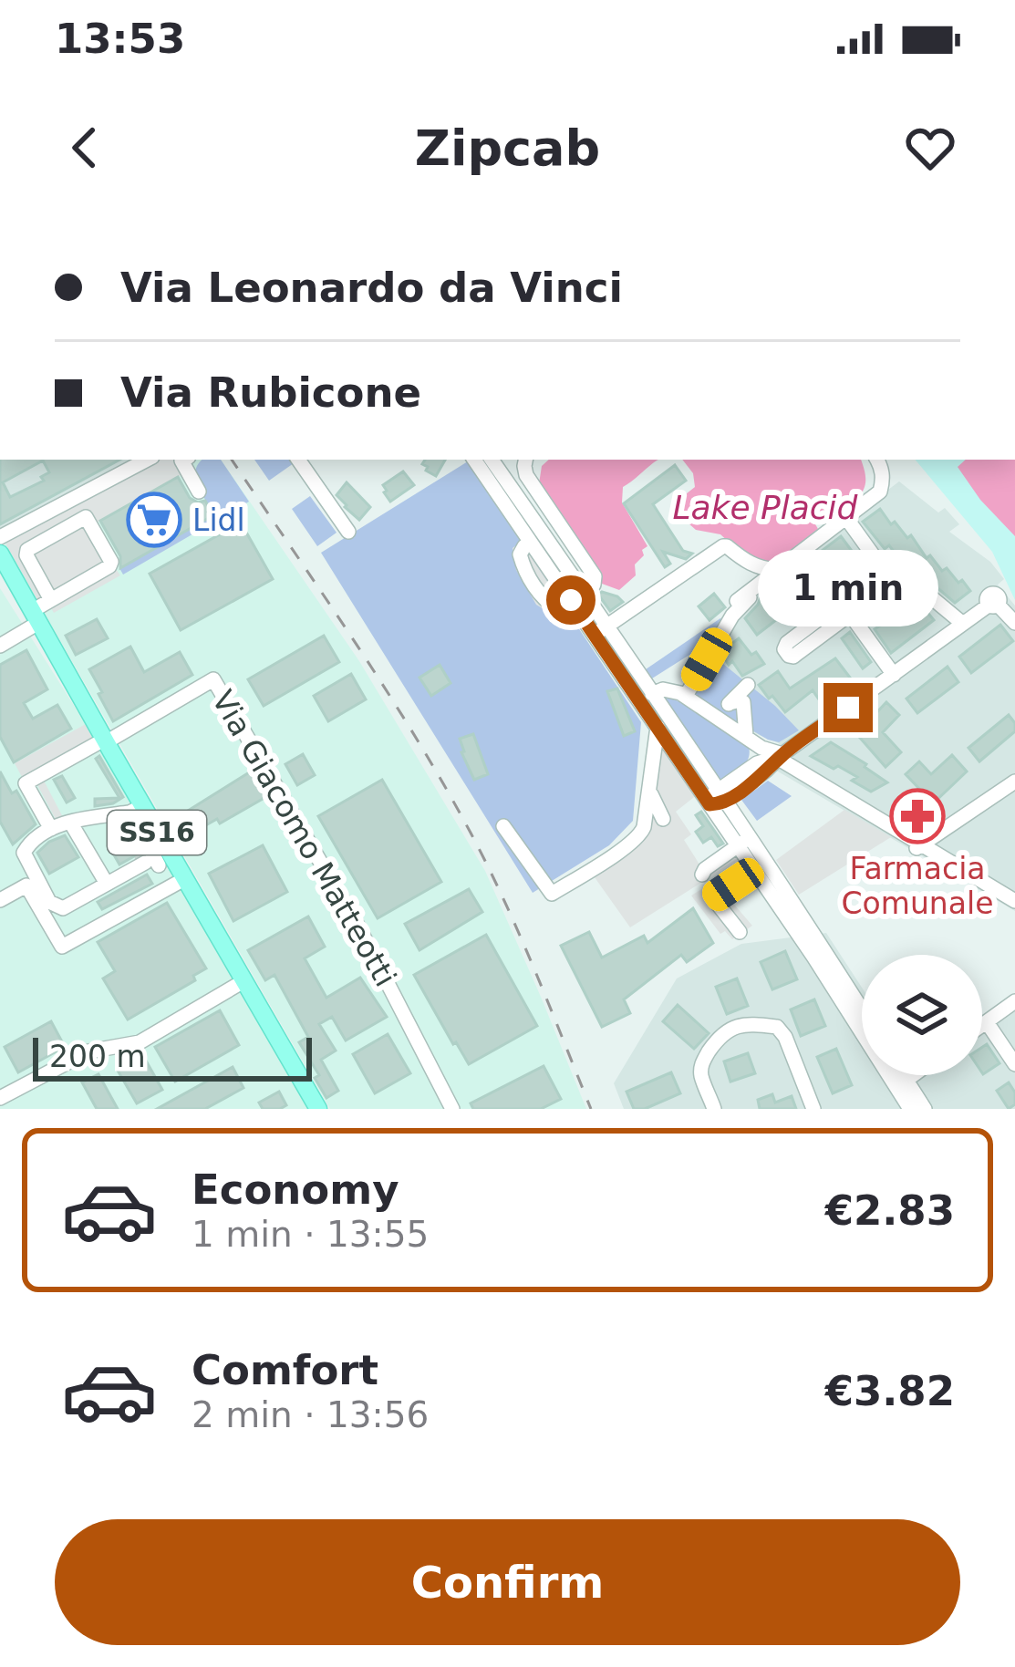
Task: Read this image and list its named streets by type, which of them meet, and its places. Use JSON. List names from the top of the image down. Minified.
{"streets":{"main road":["SS16"],"street":["Via Giacomo Matteotti"]},"crossings":[["SS16","Via Giacomo Matteotti"]],"water":["Lake Placid"],"places":{"supermarket":["Lidl"],"pharmacy":["Farmacia Comunale"]},"scale_bar":"200 m","page":{"status":"13:53","header":"Zipcab","banner":["Via Leonardo da Vinci","Via Rubicone"],"bubble":"1 min","scale":"200 m","list":[{"name":"Economy","note":"1 min · 13:55","value":"€2.83"},{"name":"Comfort","note":"2 min · 13:56","value":"€3.82"}],"buttons":"Confirm"}}
